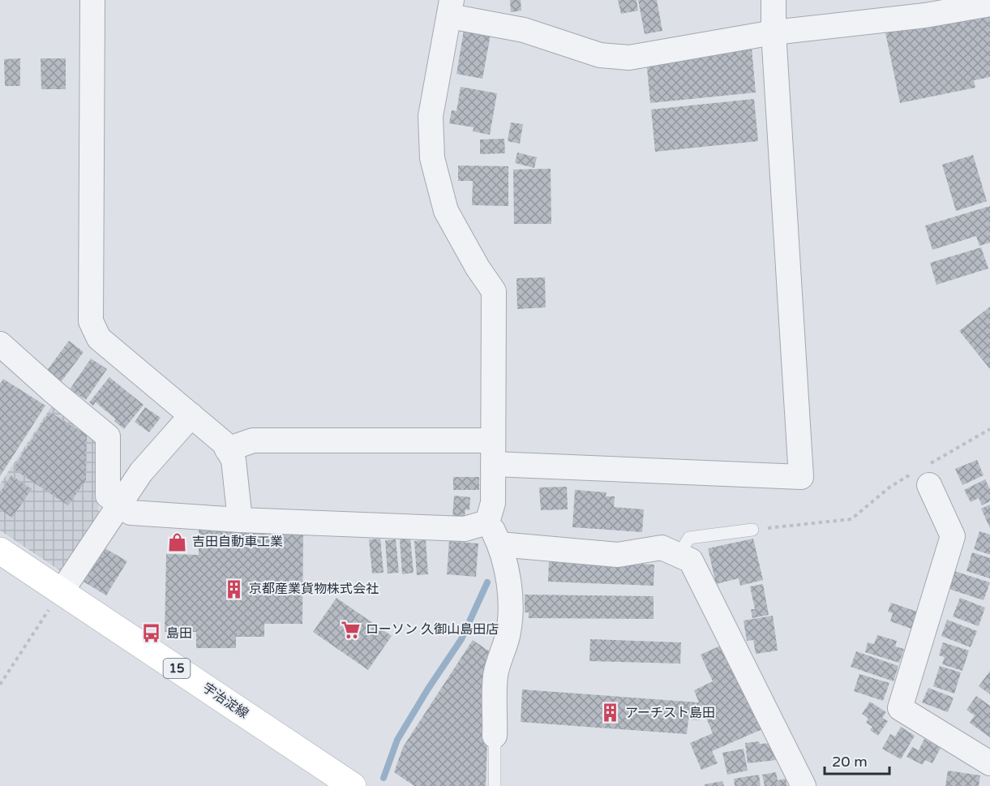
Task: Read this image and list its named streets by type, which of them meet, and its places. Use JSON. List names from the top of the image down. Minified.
{"streets":{"main road":["15","宇治淀線"]},"places":{"shop":["吉田自動車工業"],"building":["京都産業貨物株式会社","アーチスト島田"],"supermarket":["ローソン 久御山島田店"],"bus stop":["島田"]},"scale_bar":"20 m"}
